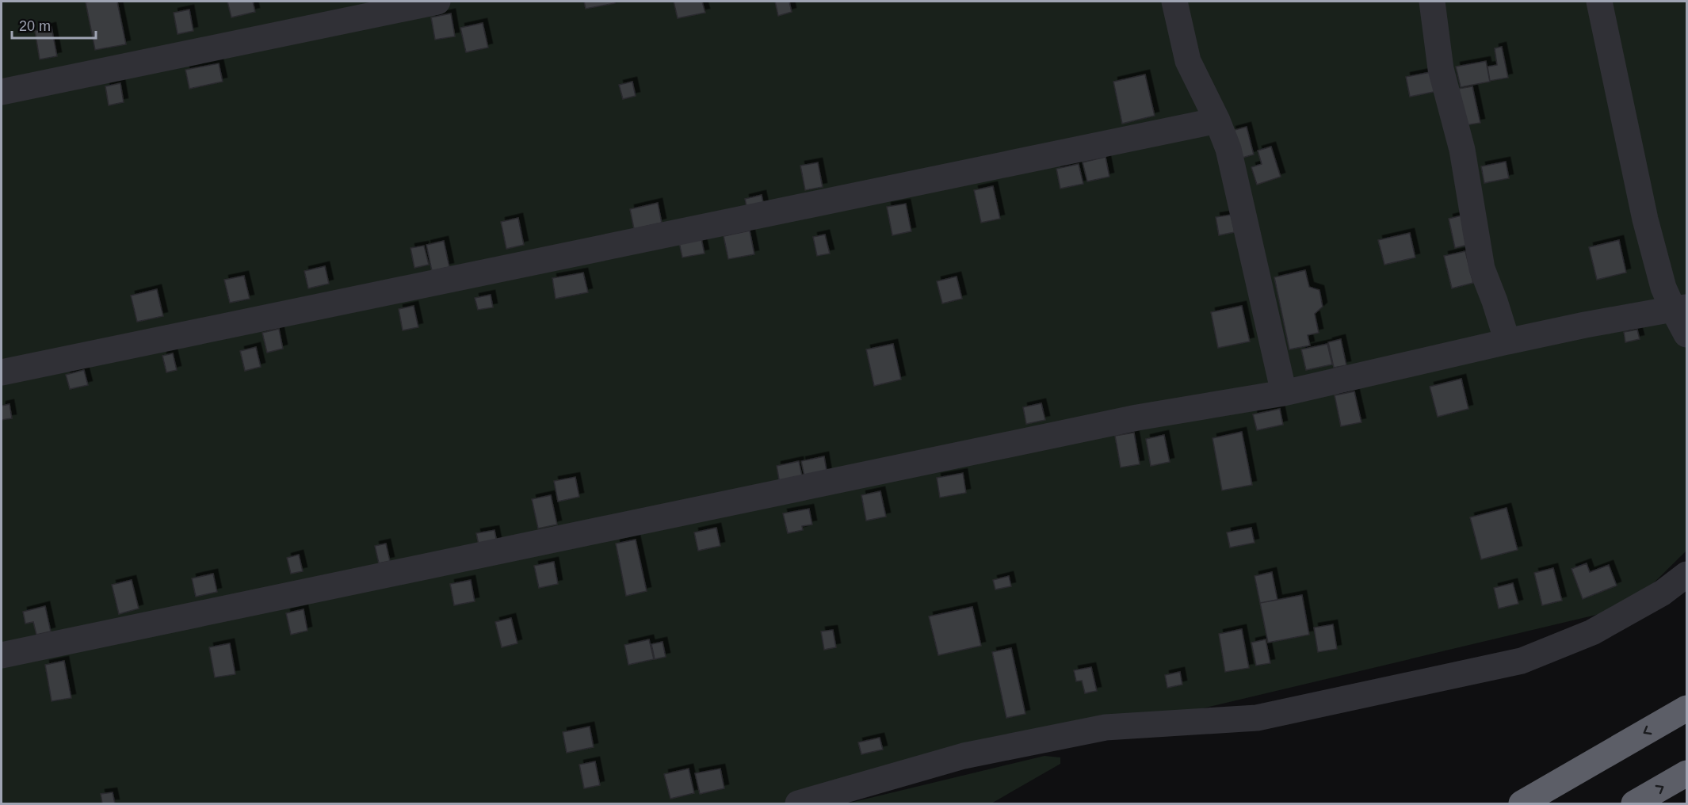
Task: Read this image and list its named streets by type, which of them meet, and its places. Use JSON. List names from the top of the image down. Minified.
{"scale_bar":"20 m"}
